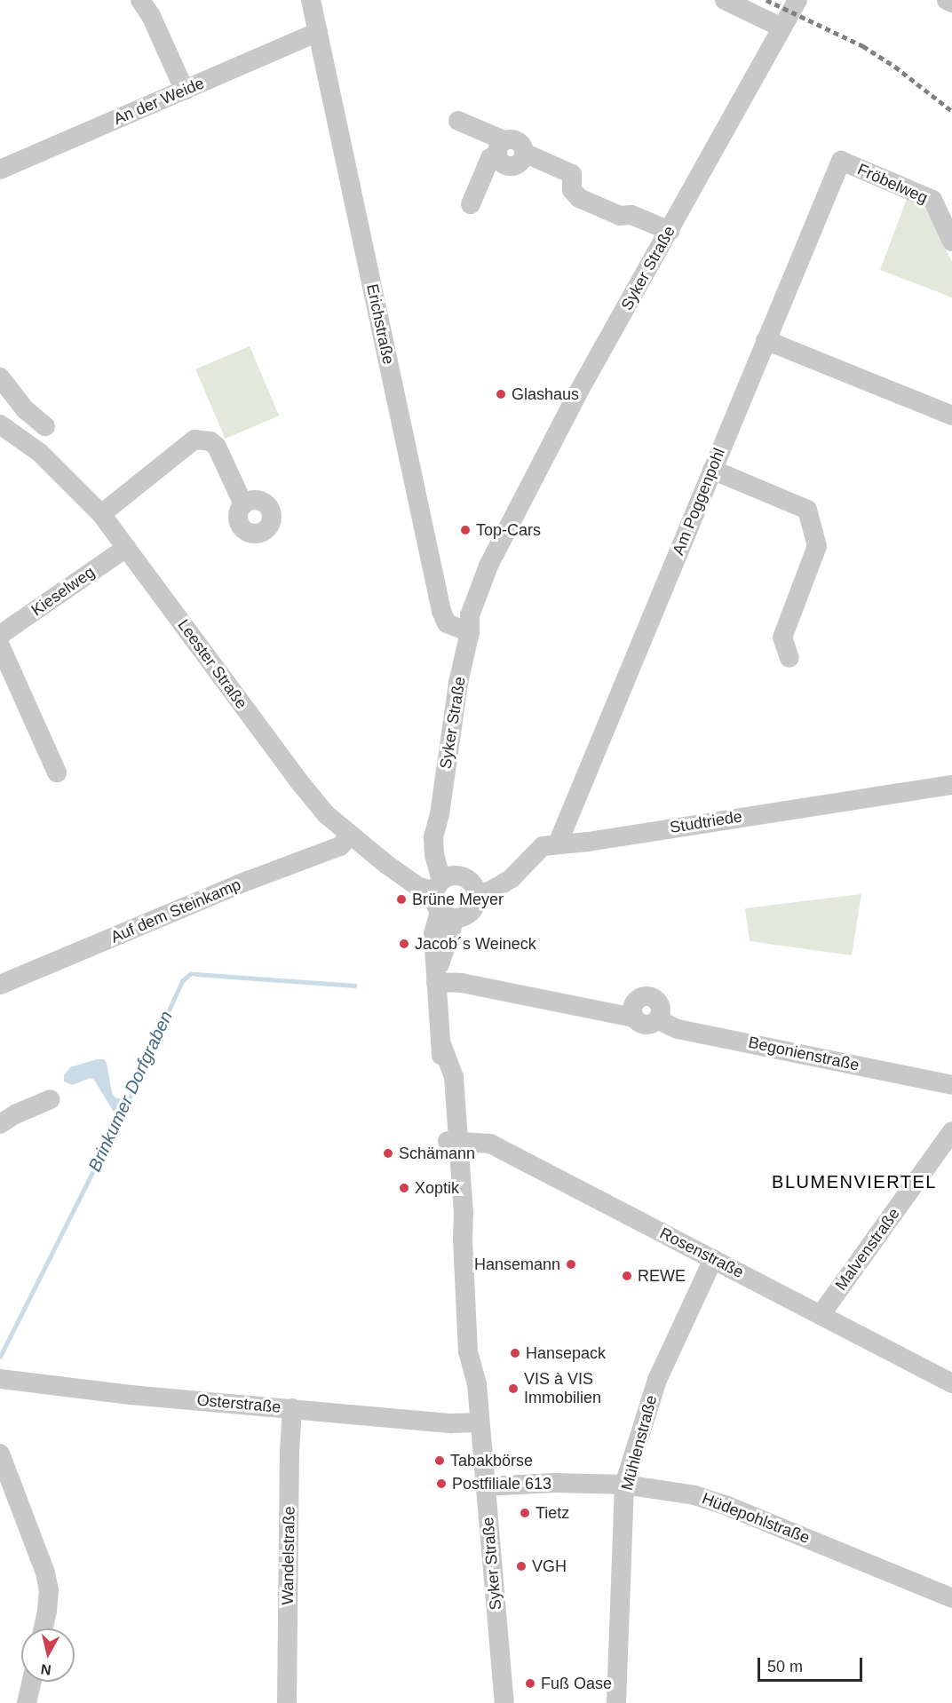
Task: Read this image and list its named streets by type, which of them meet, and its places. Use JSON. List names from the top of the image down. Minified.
{"streets":{"street":["An der Weide","Fröbelweg","Syker Straße","Erichstraße","Am Poggenpohl","Kieselweg","Leester Straße","Studtriede","Auf dem Steinkamp","Begonienstraße","Malvenstraße","Rosenstraße","Osterstraße","Mühlenstraße","Hüdepohlstraße","Wandelstraße"]},"crossings":[["An der Weide","Erichstraße"],["Fröbelweg","Am Poggenpohl"],["Syker Straße","Erichstraße"],["Syker Straße","Leester Straße"],["Syker Straße","Studtriede"],["Syker Straße","Begonienstraße"],["Syker Straße","Rosenstraße"],["Syker Straße","Osterstraße"],["Syker Straße","Hüdepohlstraße"],["Am Poggenpohl","Studtriede"],["Kieselweg","Leester Straße"],["Leester Straße","Studtriede"],["Leester Straße","Auf dem Steinkamp"],["Malvenstraße","Rosenstraße"],["Rosenstraße","Mühlenstraße"],["Osterstraße","Wandelstraße"],["Mühlenstraße","Hüdepohlstraße"]],"districts":["BLUMENVIERTEL"],"water":["Brinkumer Dorfgraben"],"places":["Glashaus","Top-Cars","Brüne Meyer","Jacob´s Weineck","Schämann","Xoptik","Hansemann","REWE","Hansepack","VIS à VIS Immobilien","Tabakbörse","Postfiliale 613","Tietz","VGH","Fuß Oase"],"scale_bar":"50 m","north":"bottom"}
